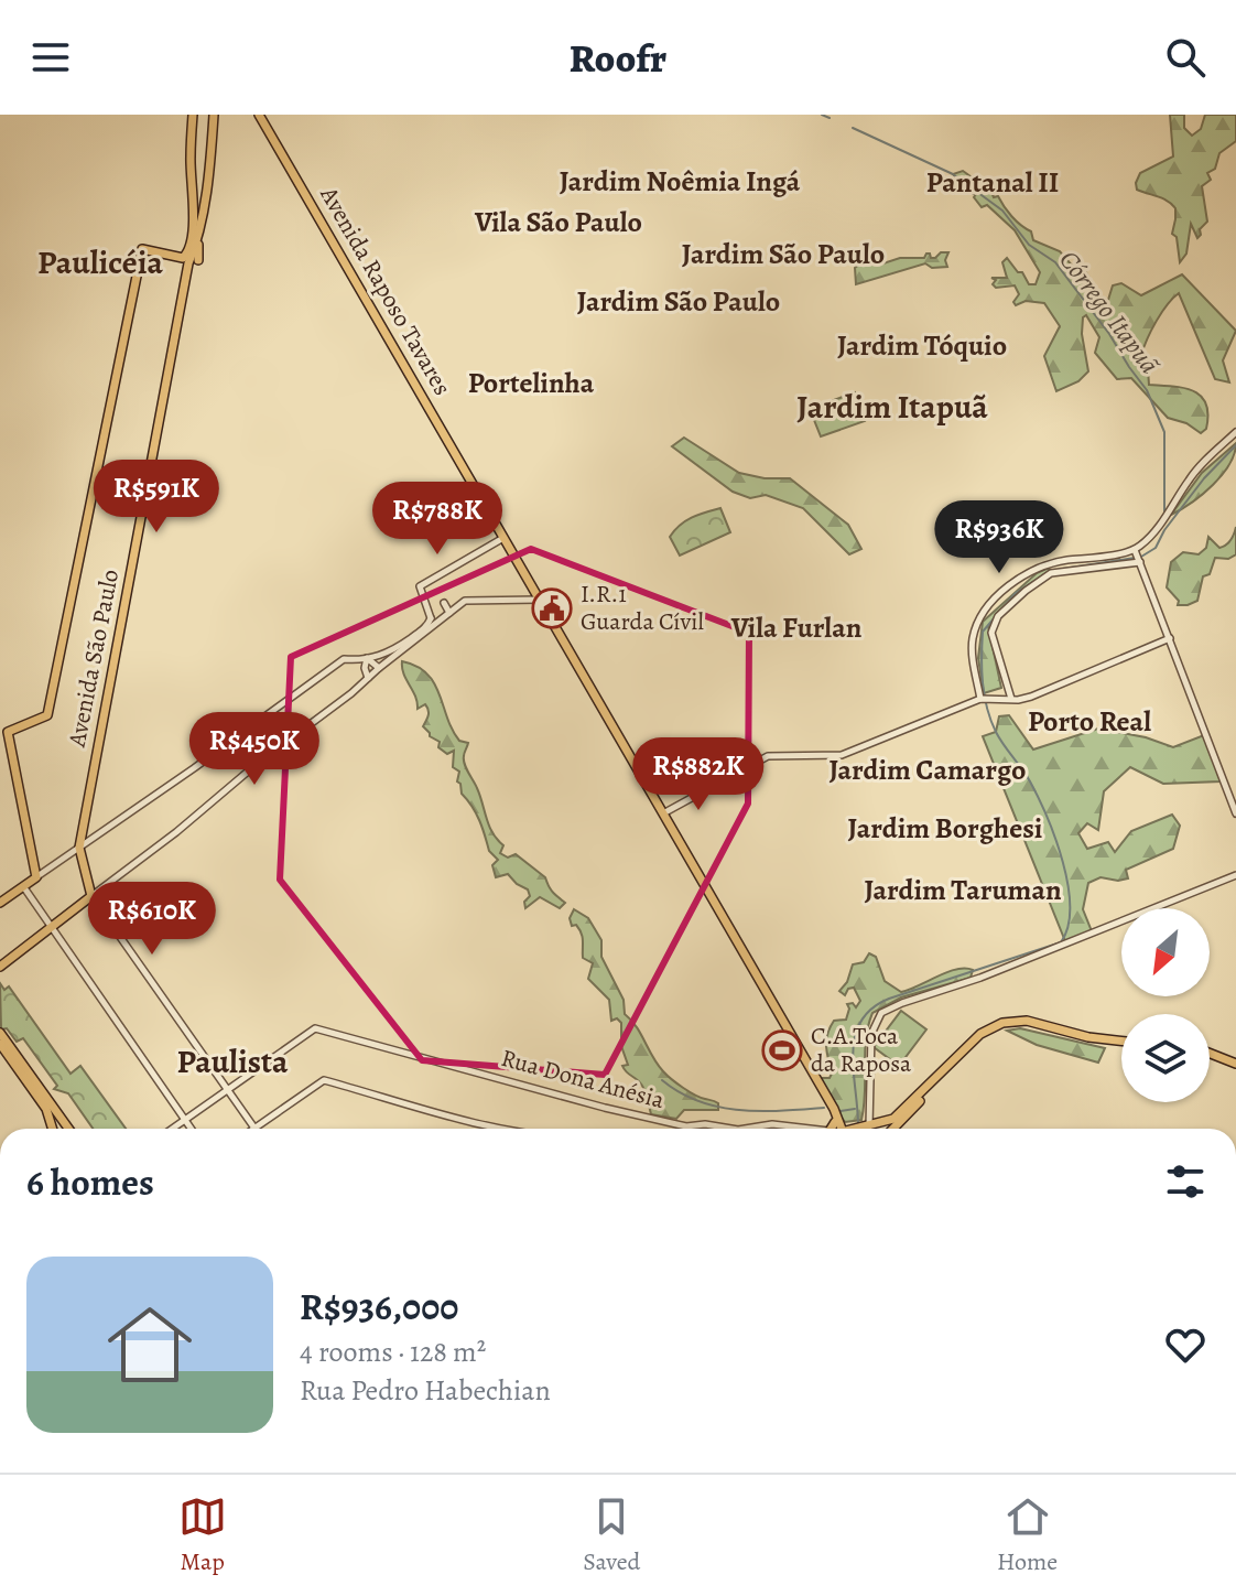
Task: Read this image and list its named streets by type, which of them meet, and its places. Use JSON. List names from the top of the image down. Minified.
{"streets":{"main road":["Avenida Raposo Tavares","Avenida São Paulo"],"street":["Rua Dona Anésia"]},"districts":["Jardim Noêmia Ingá","Pantanal II","Vila São Paulo","Jardim São Paulo","Paulicéia","Jardim São Paulo","Jardim Tóquio","Portelinha","Jardim Itapuã","Vila Furlan","Porto Real","Jardim Camargo","Jardim Borghesi","Jardim Taruman","Paulista"],"water":["Córrego Itapuã"],"places":{"public building":["I.R.1 Guarda Cívil"],"sports":["C.A.Toca da Raposa"]},"north":"bottom left","page":{"header":"Roofr","price":["R$591K","R$788K","R$936K","R$450K","R$882K","R$610K"],"heading":"6 homes","list":[{"name":"R$936,000","note":"4 rooms · 128 m² · Rua Pedro Habechian"}],"tabs":["Map","Saved","Home"]}}
